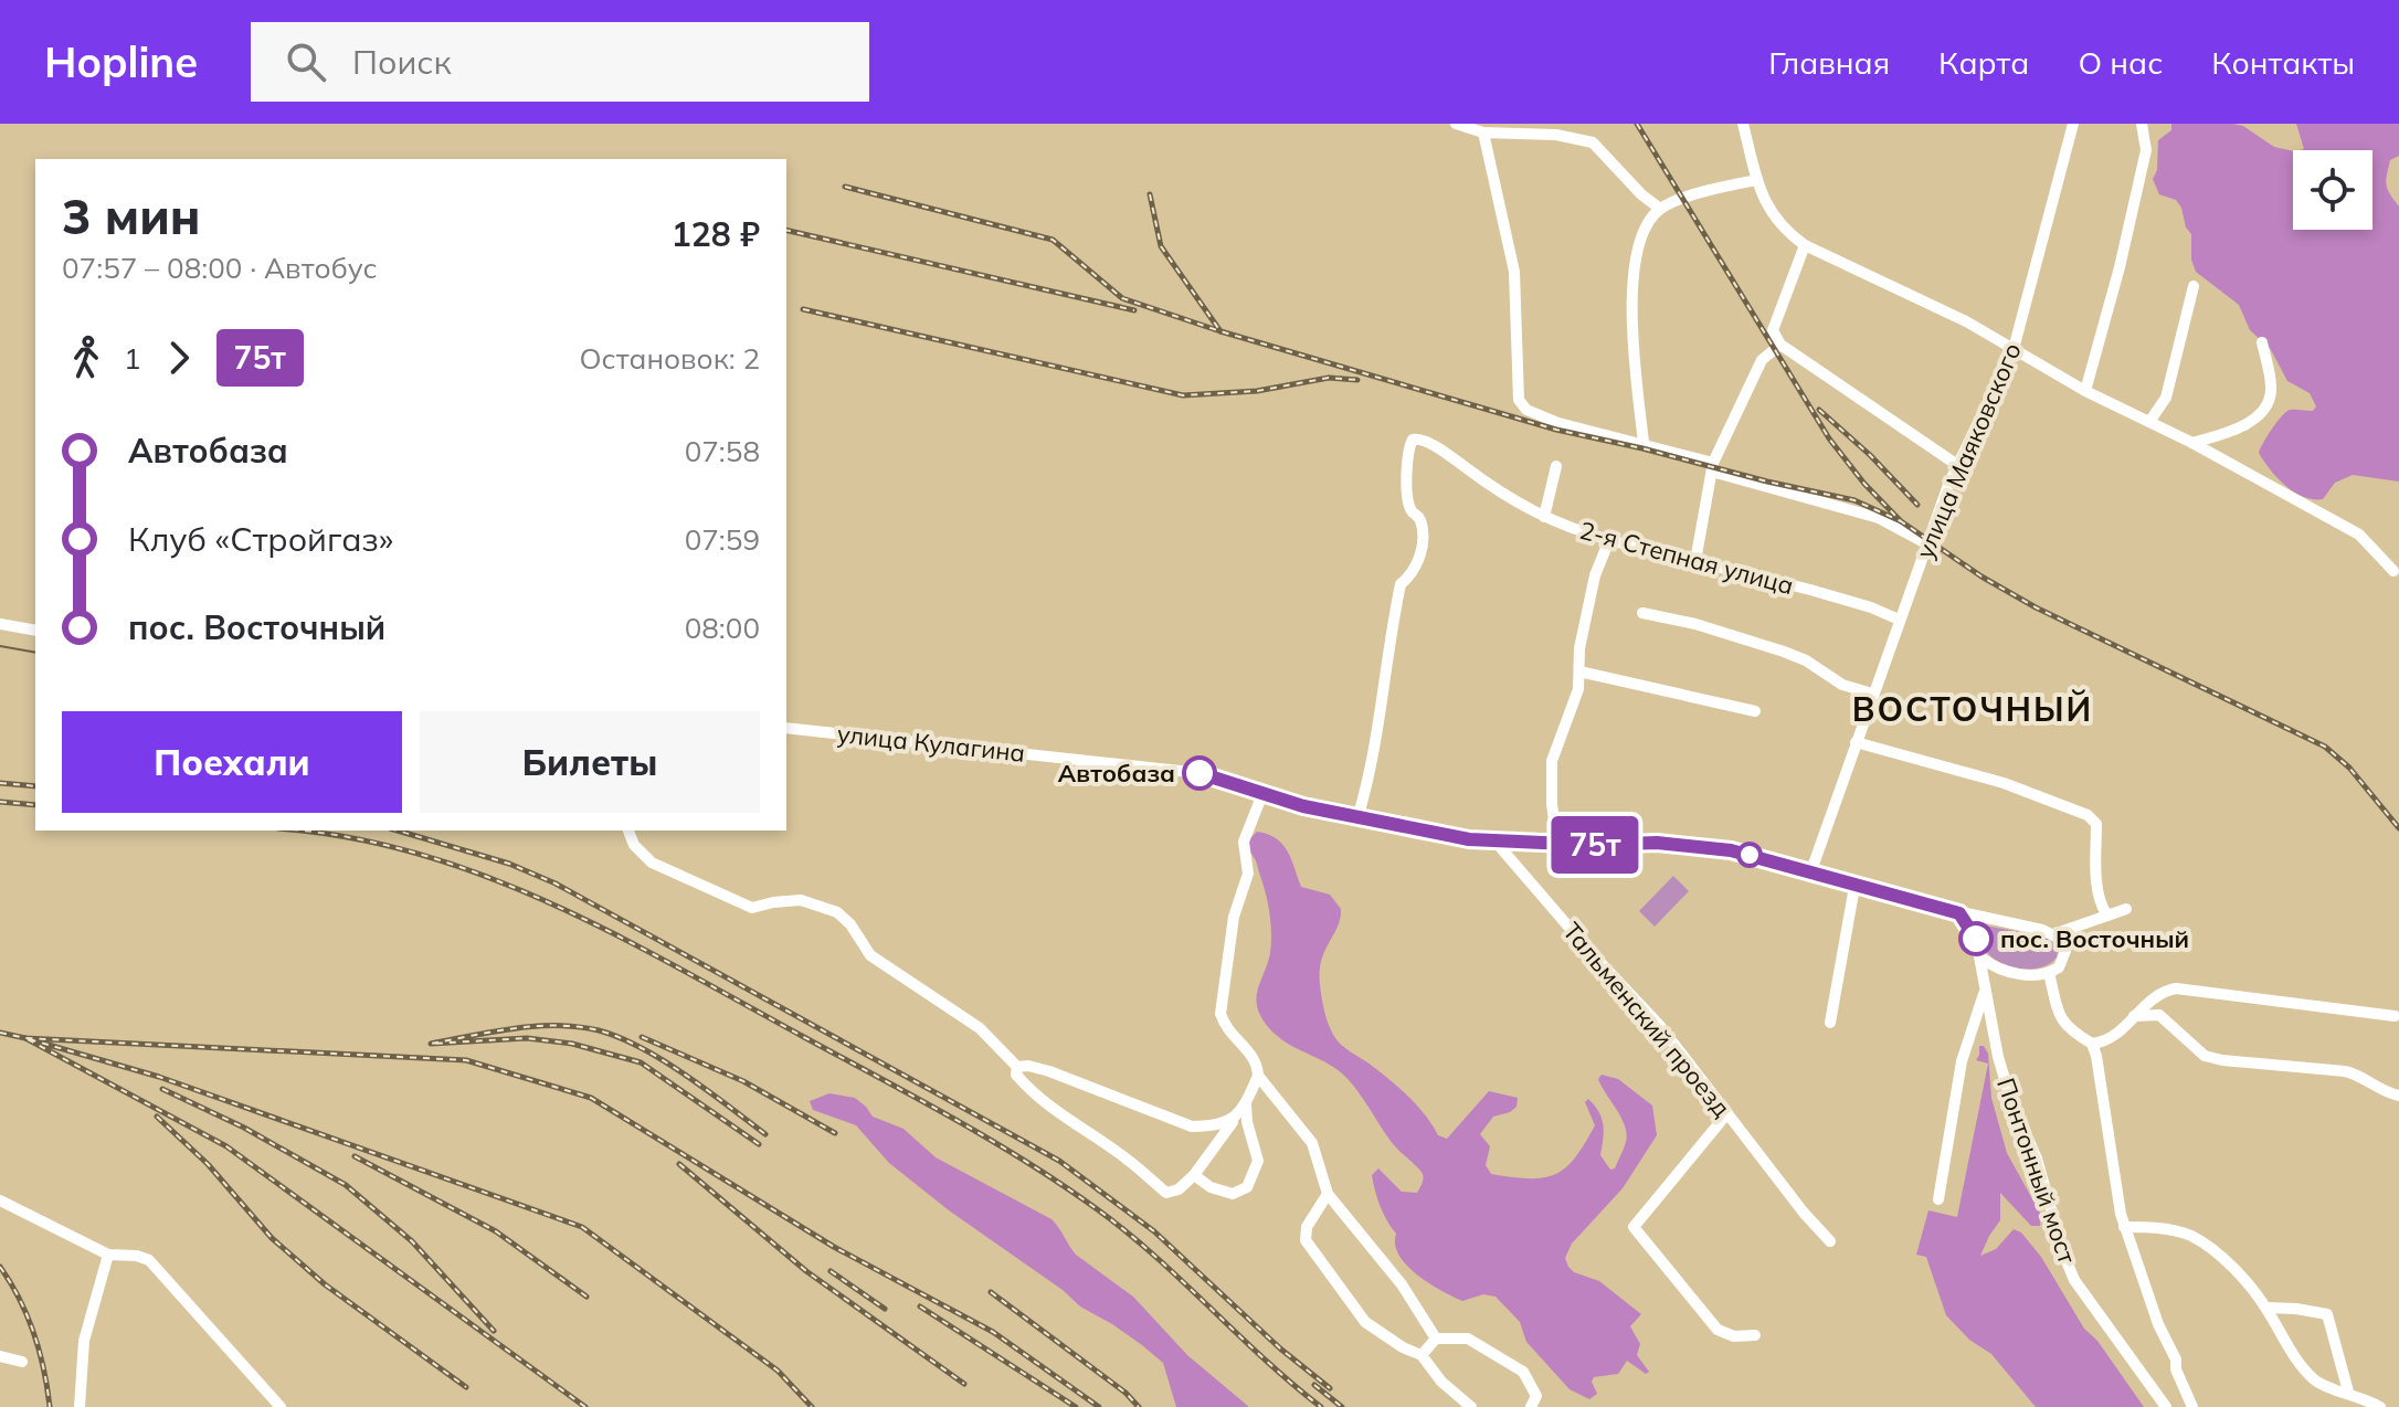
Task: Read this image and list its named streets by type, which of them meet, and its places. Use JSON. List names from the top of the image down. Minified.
{"streets":{"street":["улица Маяковского","2-я Степная улица","улица Кулагина","Тальменский проезд","Понтонный мост"]},"crossings":[["улица Маяковского","2-я Степная улица"],["улица Маяковского","улица Кулагина"],["2-я Степная улица","улица Кулагина"],["улица Кулагина","Тальменский проезд"]],"districts":["ВОСТОЧНЫЙ"],"places":["Автобаза","пос. Восточный"],"lines":["bus line 75т"],"page":{"header":"Hopline","search":"Поиск","nav":["Главная","Карта","О нас","Контакты"],"on_map":"75т","heading":["3 мин","07:57 – 08:00 · Автобус","128 ₽"],"legs":["1","75т","Остановок: 2"],"list":[{"name":"Автобаза","value":"07:58"},{"name":"Клуб «Стройгаз»","value":"07:59"},{"name":"пос. Восточный","value":"08:00"}],"buttons":["Поехали","Билеты"]}}
